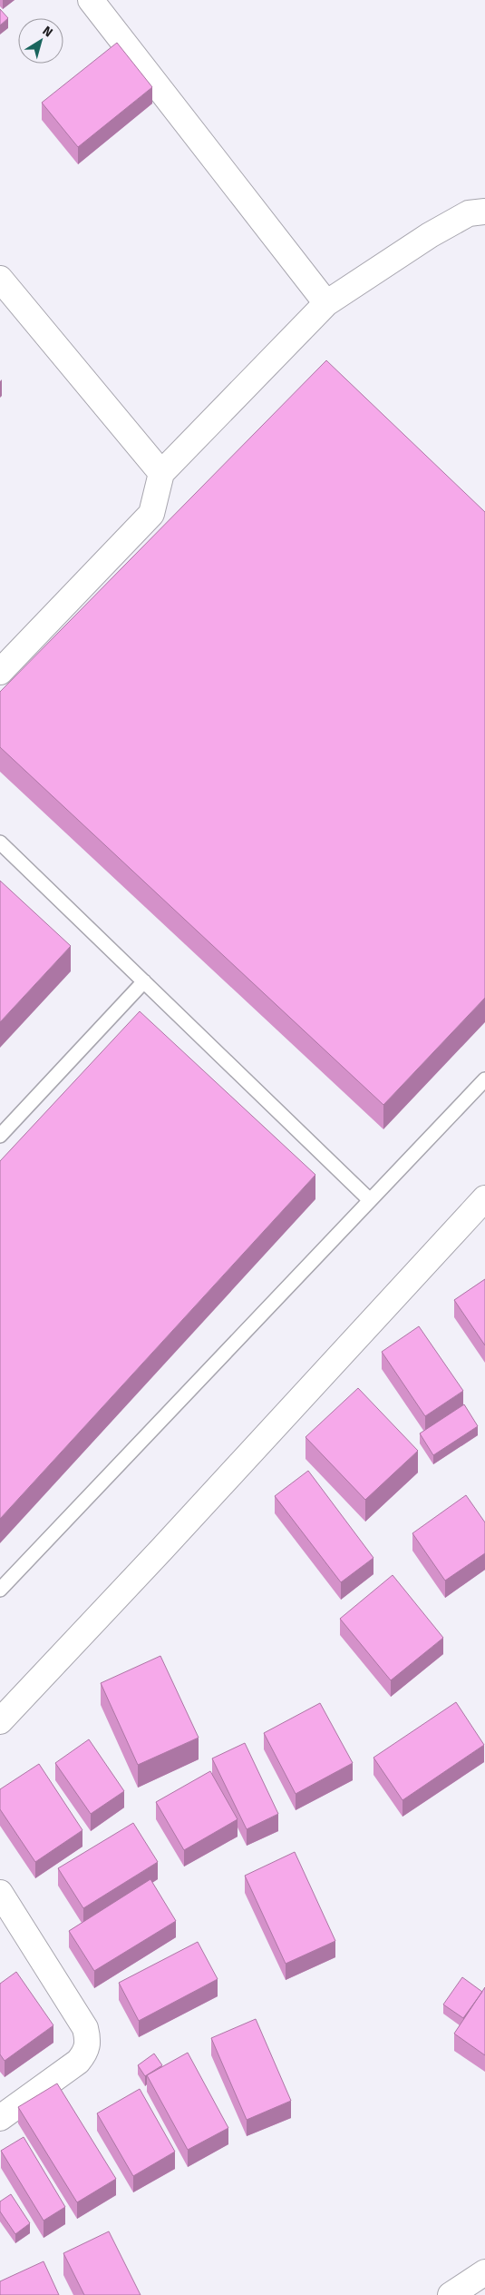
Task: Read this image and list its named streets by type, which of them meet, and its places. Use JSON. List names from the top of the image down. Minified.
{"north":"top right"}
